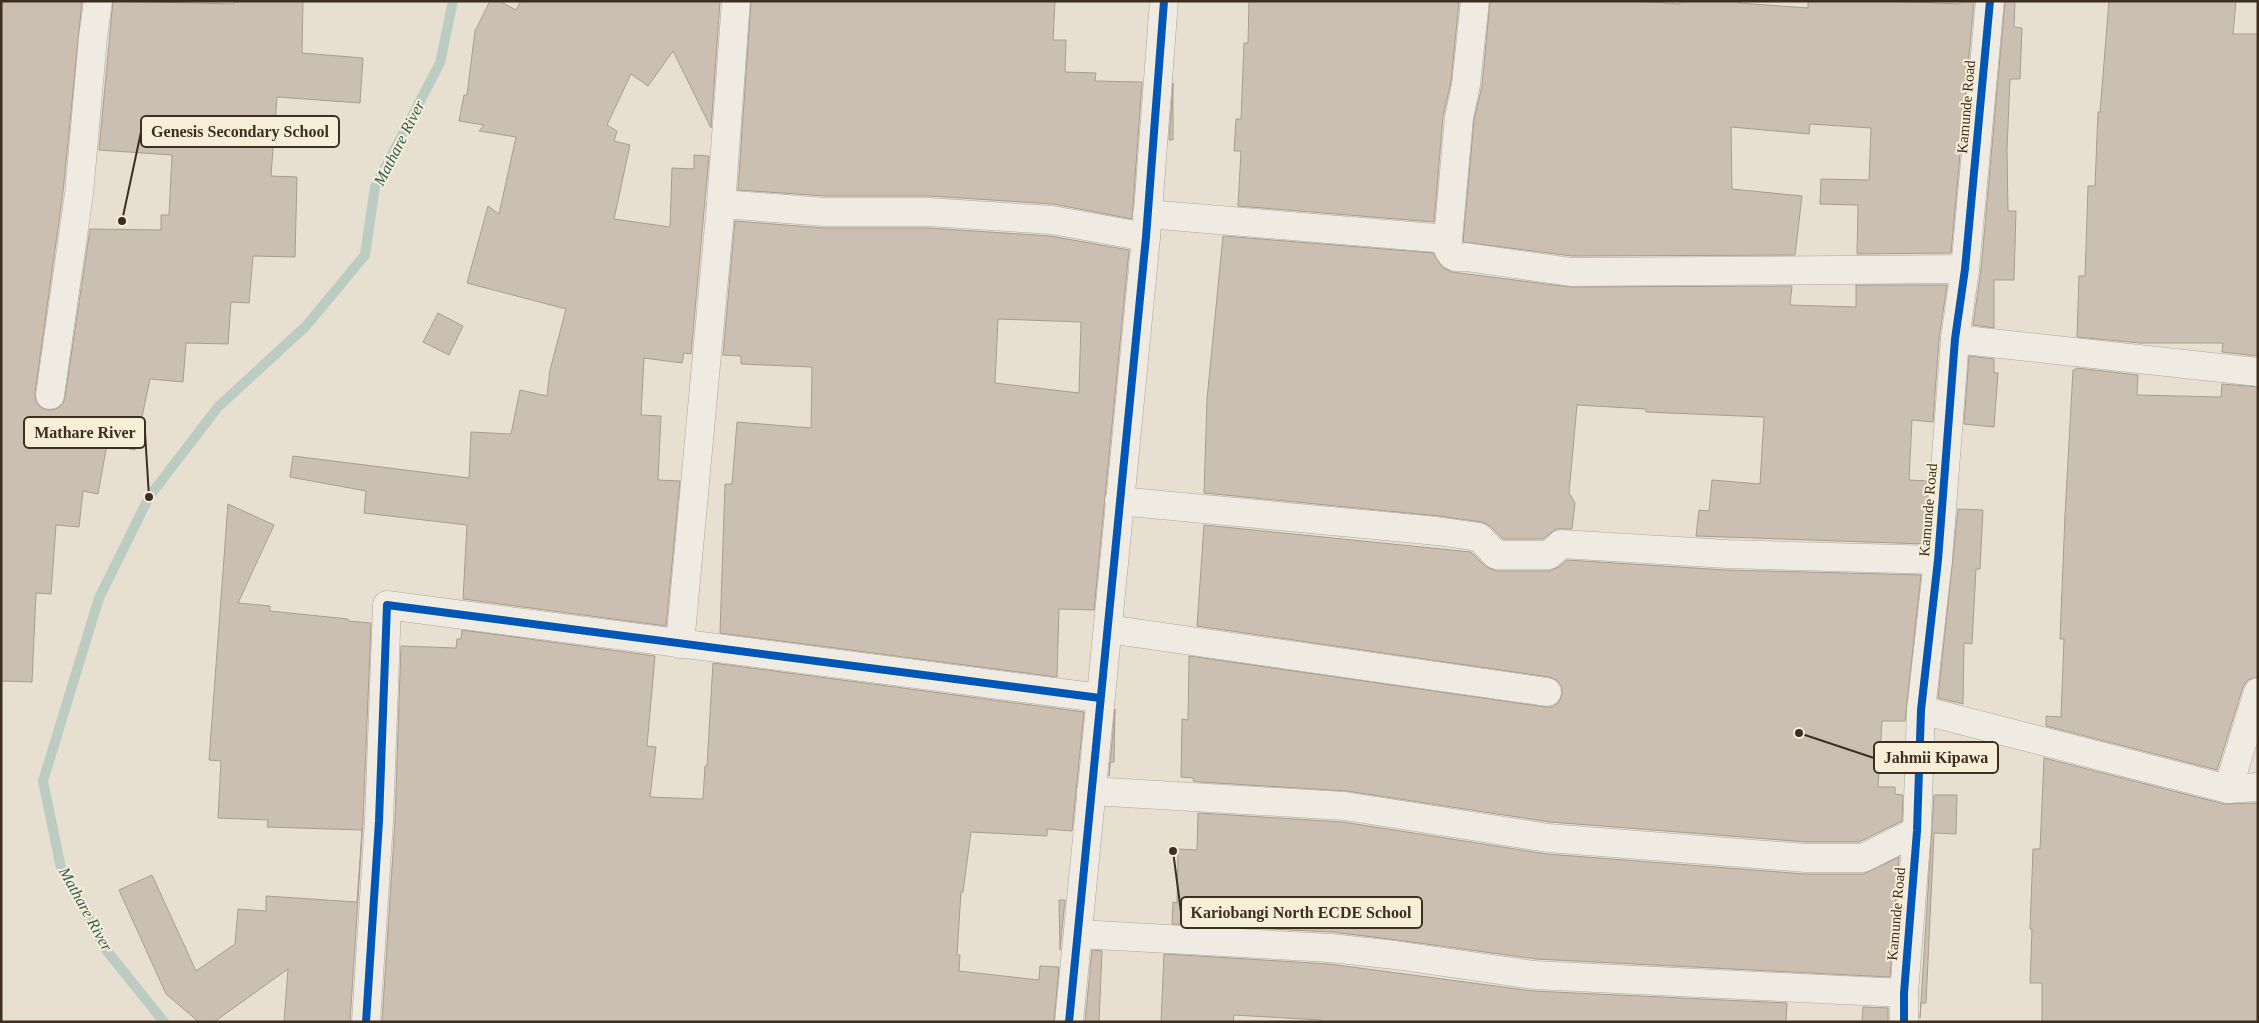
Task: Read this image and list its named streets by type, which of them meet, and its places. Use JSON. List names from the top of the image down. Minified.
{"streets":{"street":["Kamunde Road"]},"water":["Mathare River"],"places":["Genesis Secondary School","Mathare River","Jahmii Kipawa","Kariobangi North ECDE School"]}
